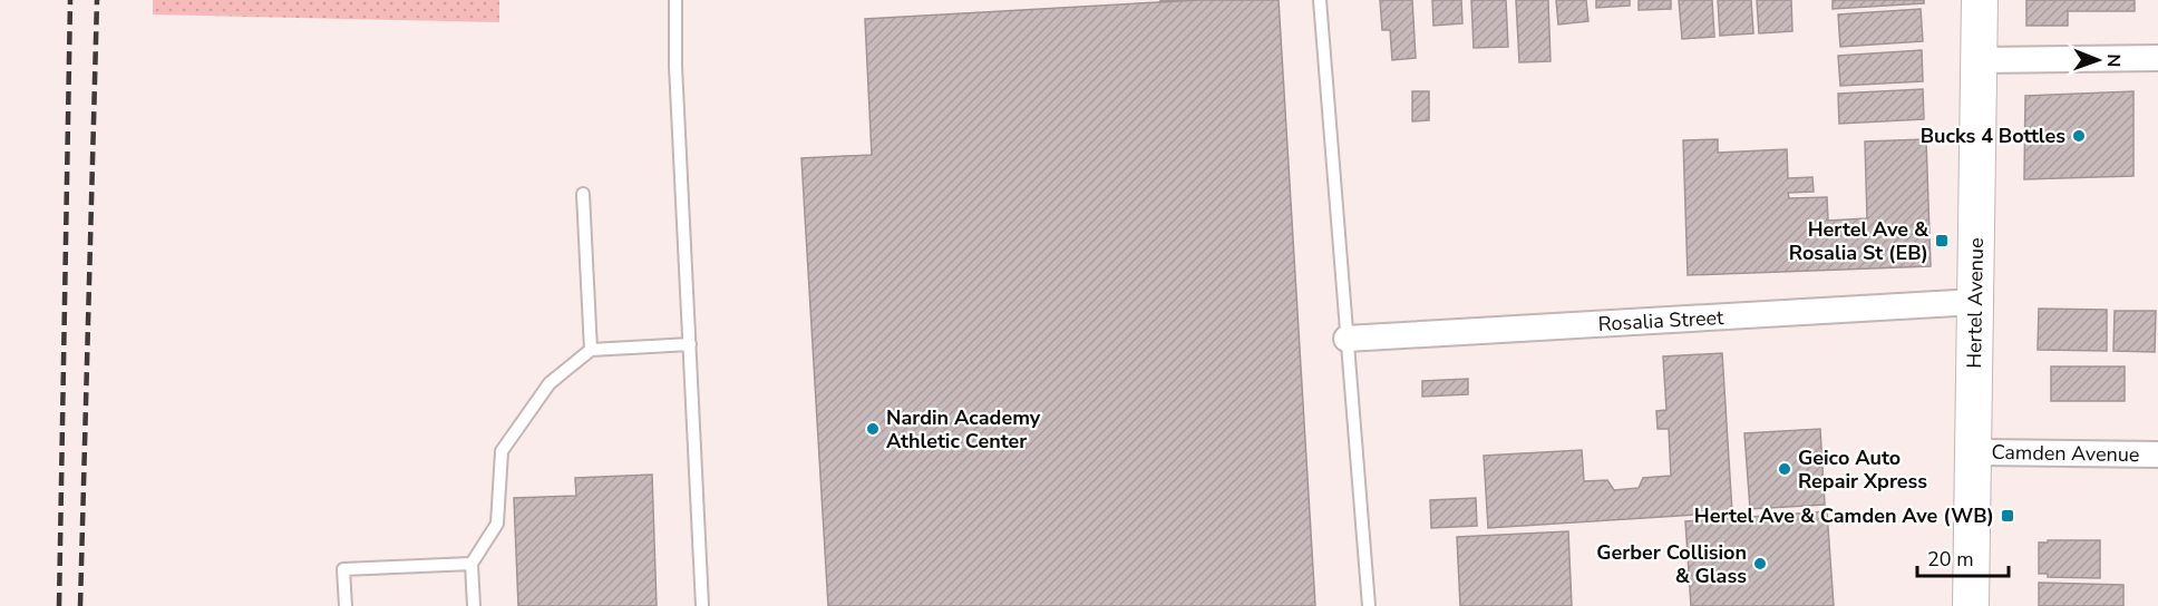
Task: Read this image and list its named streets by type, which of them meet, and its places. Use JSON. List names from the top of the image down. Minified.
{"streets":{"street":["Hertel Avenue","Rosalia Street","Camden Avenue"]},"crossings":[["Hertel Avenue","Rosalia Street"],["Hertel Avenue","Camden Avenue"]],"places":{"other":["Bucks 4 Bottles","Nardin Academy Athletic Center","Geico Auto Repair Xpress","Gerber Collision & Glass"],"transit":["Hertel Ave & Rosalia St (EB)","Hertel Ave & Camden Ave (WB)"]},"scale_bar":"20 m","north":"right"}
